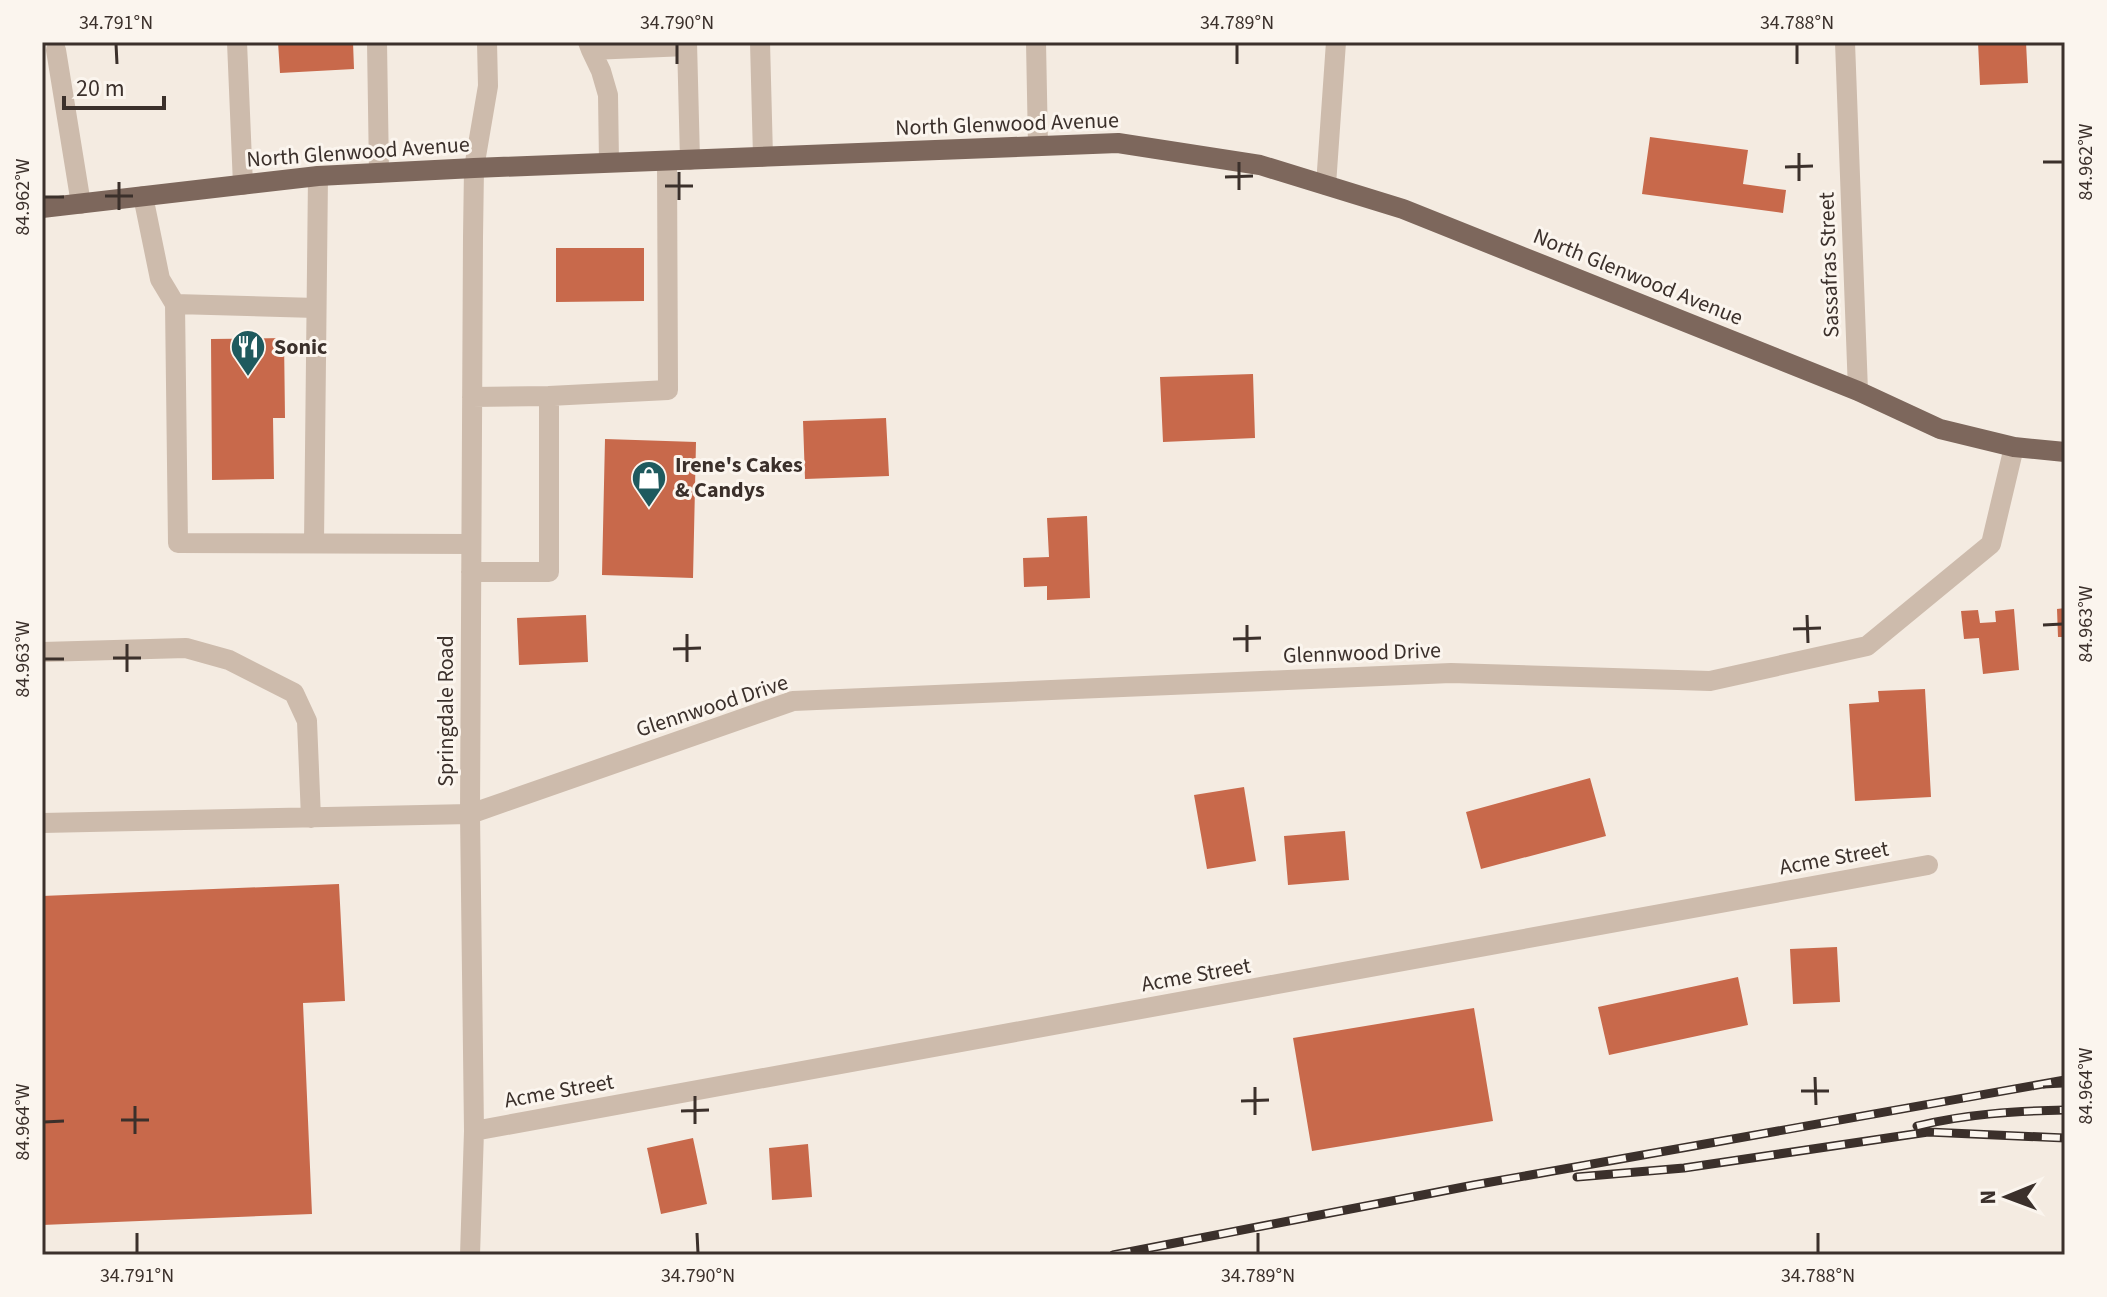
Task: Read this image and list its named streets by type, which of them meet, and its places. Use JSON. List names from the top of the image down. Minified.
{"streets":{"main road":["North Glenwood Avenue"],"street":["Sassafras Street","Glennwood Drive","Springdale Road","Acme Street"]},"crossings":[["North Glenwood Avenue","Sassafras Street"],["North Glenwood Avenue","Glennwood Drive"],["North Glenwood Avenue","Springdale Road"],["Glennwood Drive","Springdale Road"],["Springdale Road","Acme Street"]],"places":{"restaurant":["Sonic"],"shop":["Irene's Cakes & Candys"]},"scale_bar":"20 m","north":"left","coordinates":["34.791°N","34.790°N","34.789°N","34.788°N","84.962°W","84.963°W","84.964°W"]}
